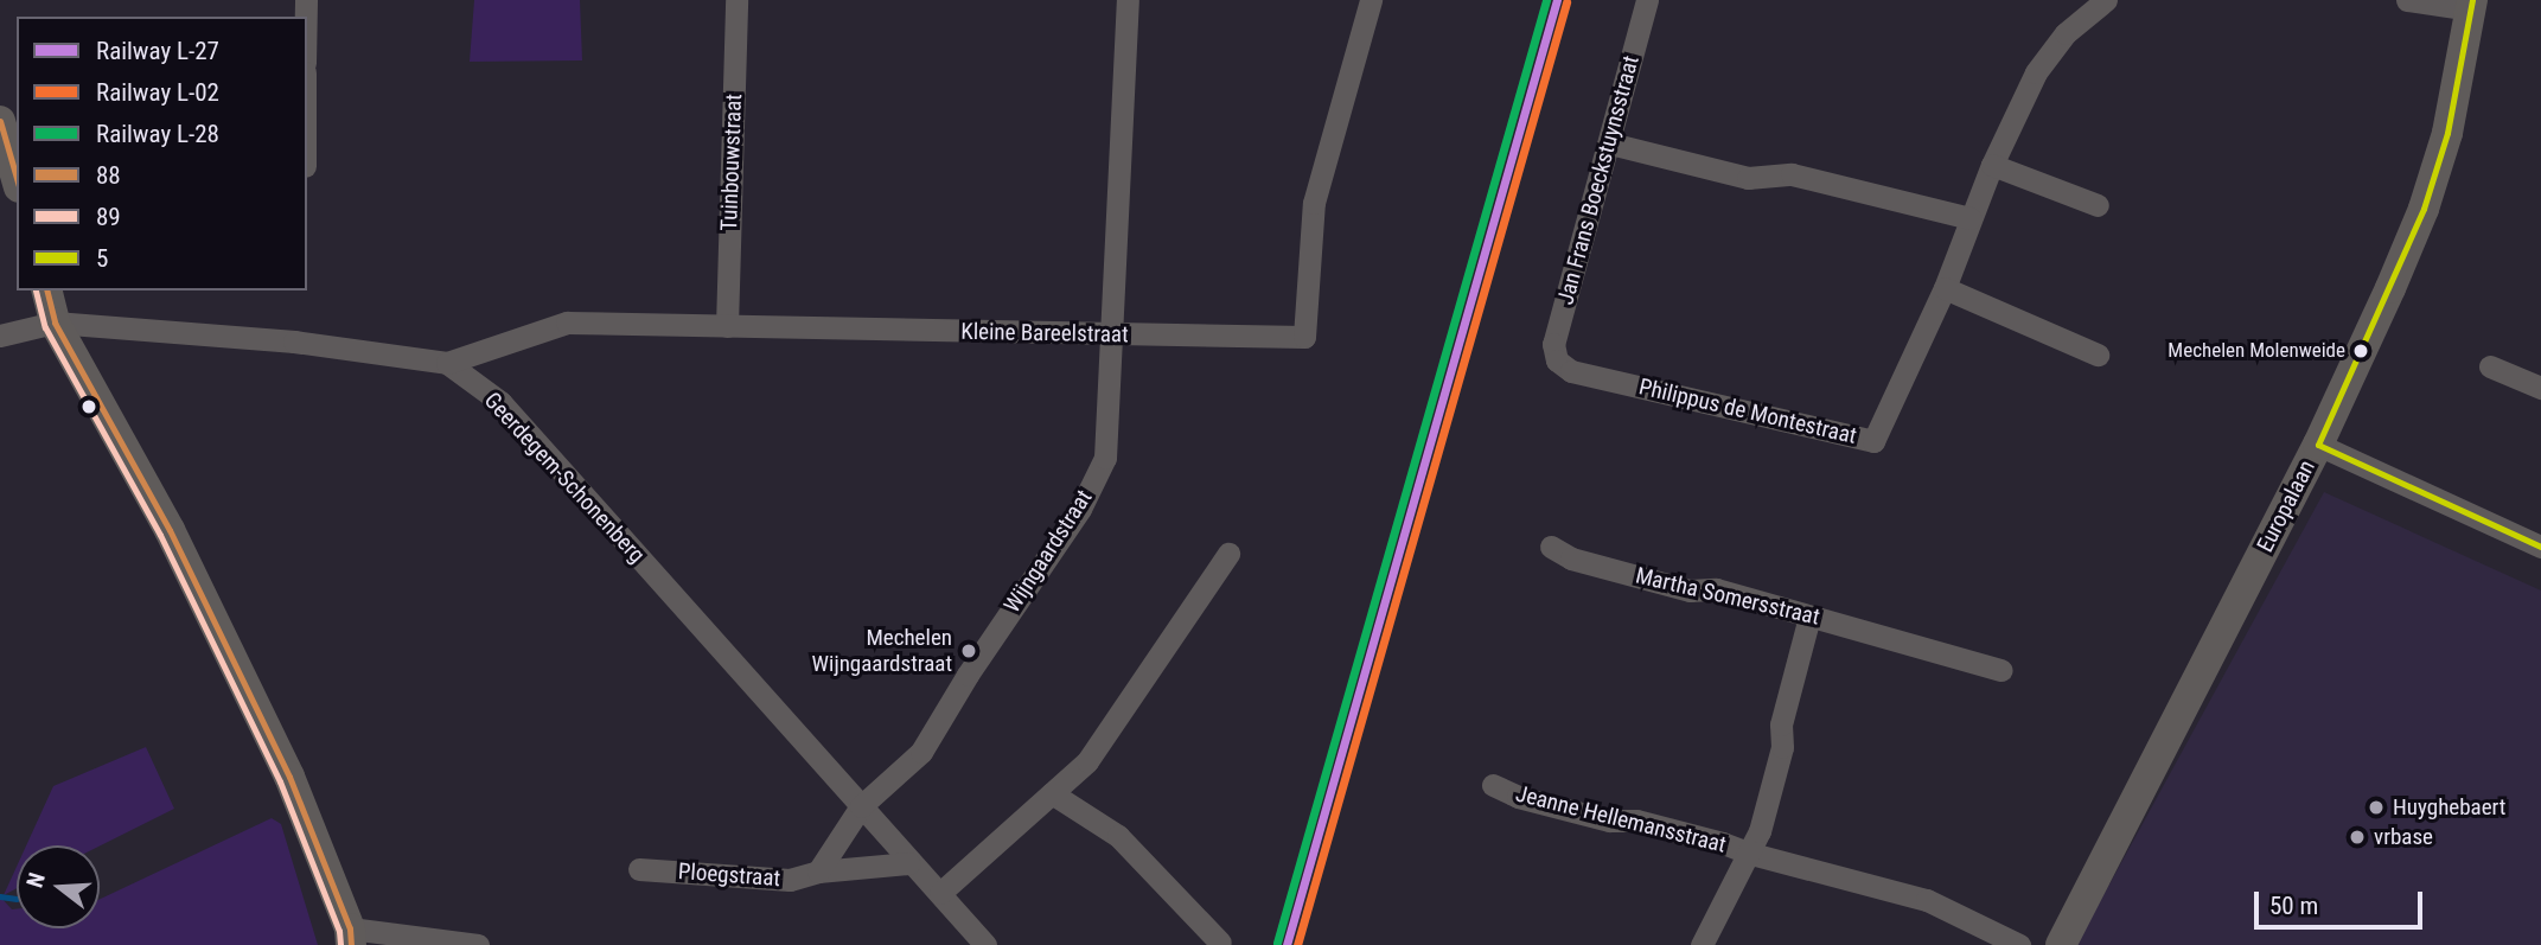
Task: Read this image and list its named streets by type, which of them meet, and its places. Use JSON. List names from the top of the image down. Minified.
{"streets":{"street":["Tuinbouwstraat","Jan Frans Boeckstuynsstraat","Kleine Bareelstraat","Philippus de Montestraat","Geerdegem-Schonenberg","Europalaan","Wijngaardstraat","Martha Somersstraat","Jeanne Hellemansstraat","Ploegstraat"]},"crossings":[["Tuinbouwstraat","Kleine Bareelstraat"],["Jan Frans Boeckstuynsstraat","Philippus de Montestraat"],["Kleine Bareelstraat","Geerdegem-Schonenberg"],["Kleine Bareelstraat","Wijngaardstraat"],["Geerdegem-Schonenberg","Wijngaardstraat"],["Geerdegem-Schonenberg","Ploegstraat"],["Martha Somersstraat","Jeanne Hellemansstraat"]],"places":["Mechelen Molenweide","Mechelen Wijngaardstraat","Huyghebaert","vrbase"],"lines":["rail line L-27","rail line L-28","transit line 5","rail line L-02","transit line 88","transit line 89"],"legend":["Railway L-27","Railway L-02","Railway L-28","88","89","5"],"scale_bar":"50 m","north":"left"}
